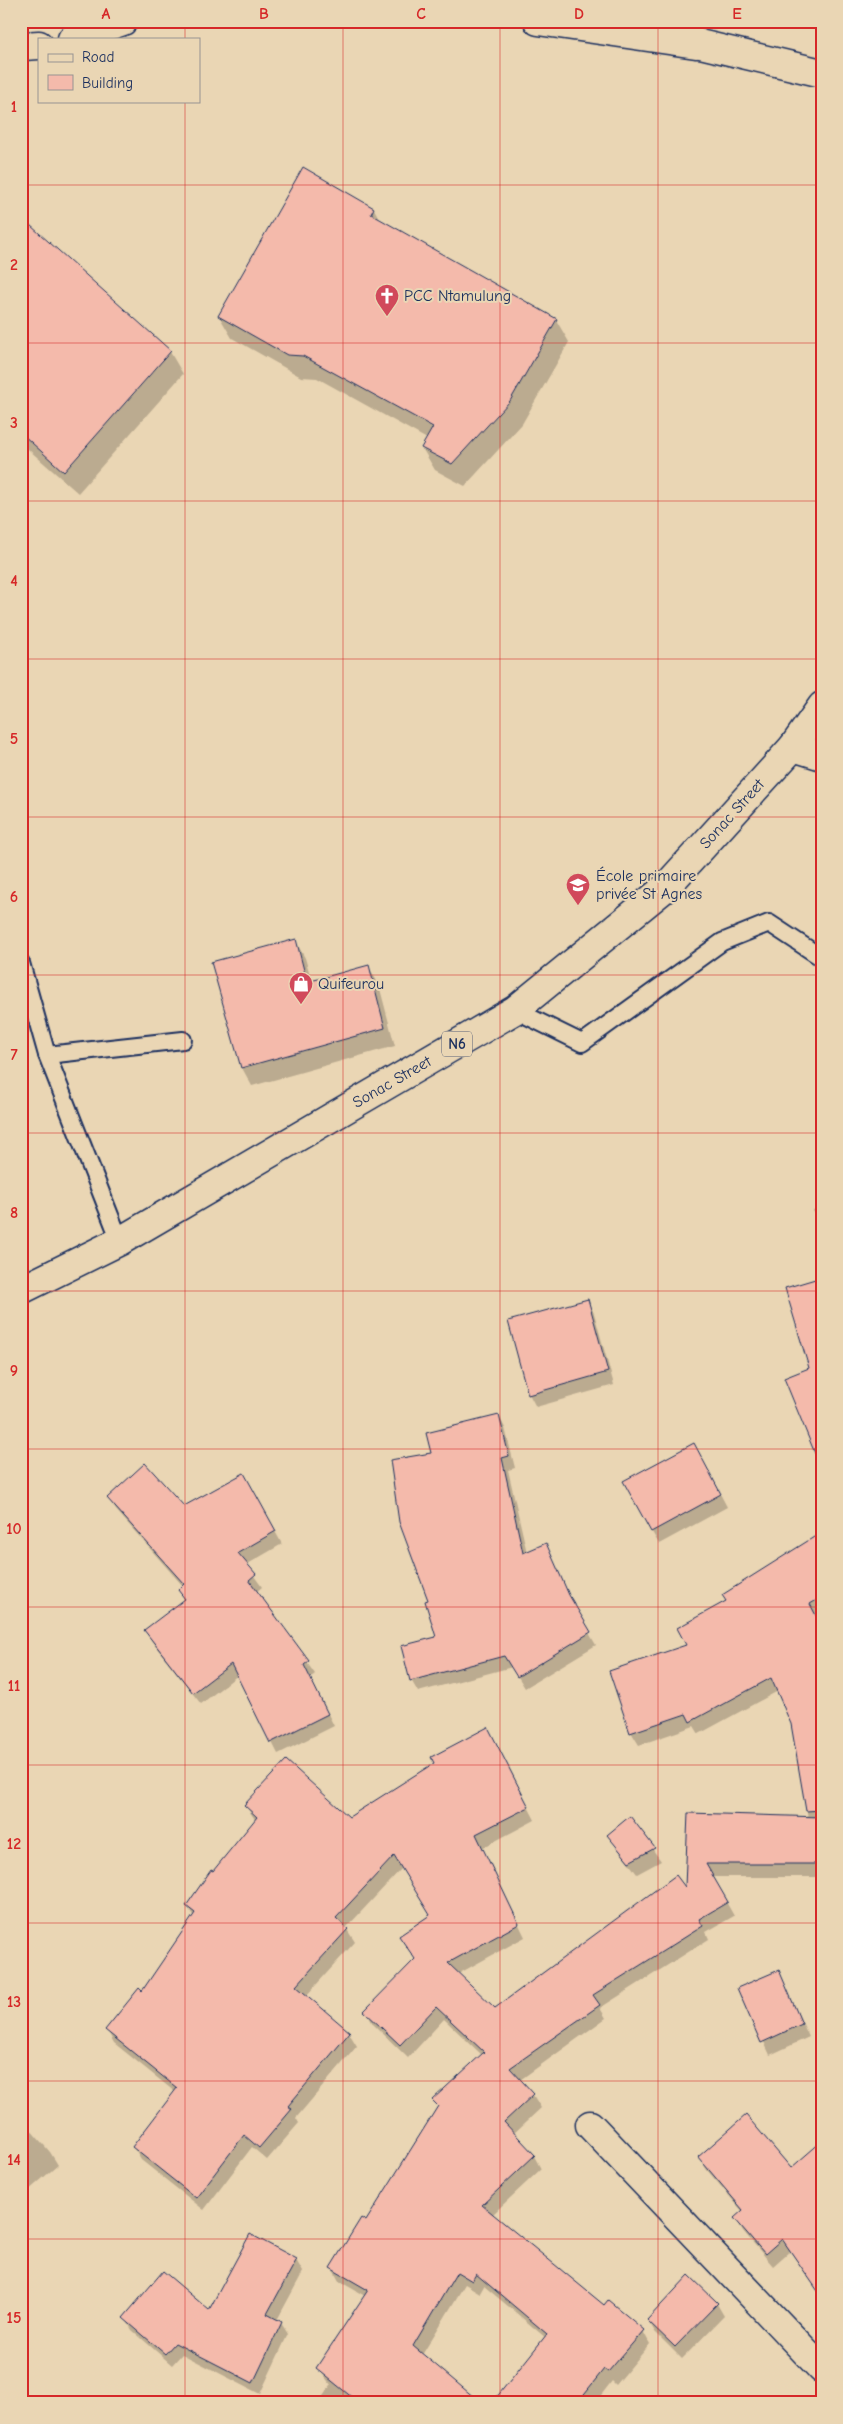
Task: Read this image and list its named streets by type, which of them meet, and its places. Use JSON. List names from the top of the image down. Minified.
{"streets":{"main road":["Sonac Street","N6"]},"places":{"church":["PCC Ntamulung"],"school or university":["École primaire privée St Agnes"],"shop":["Quifeurou"]},"legend":["Road","Building"],"grid":{"columns":["A","B","C","D","E"],"rows":["1","2","3","4","5","6","7","8","9","10","11","12","13","14","15"]}}
